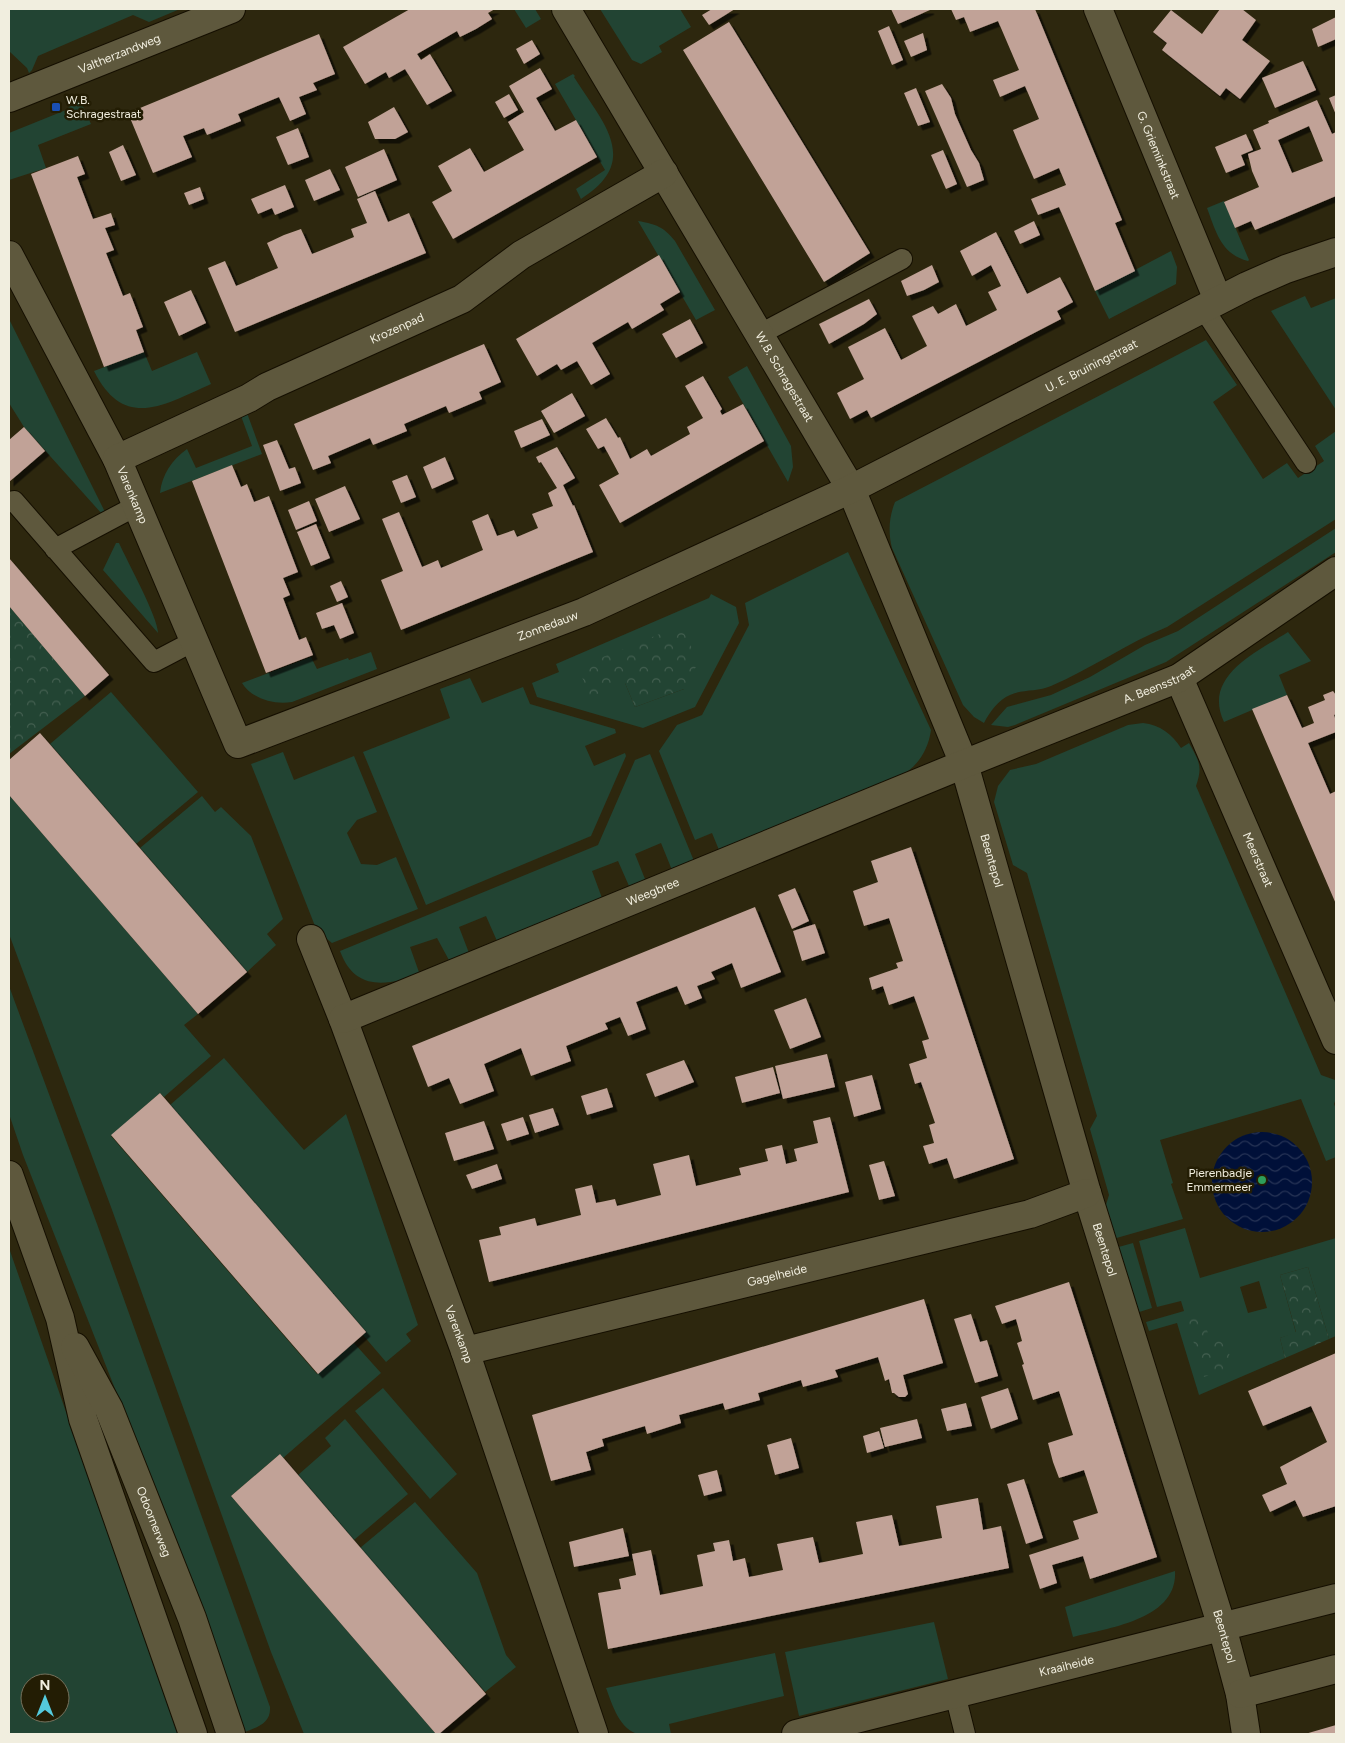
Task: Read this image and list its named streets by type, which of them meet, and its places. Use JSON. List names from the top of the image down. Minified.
{"streets":{"street":["Valtherzandweg","G. Grieminkstraat","Krozenpad","U. E. Bruiningstraat","W.B. Schragestraat","Varenkamp","Zonnedauw","A. Beensstraat","Meerstraat","Beentepol","Weegbree","Gagelheide","Odoornerweg","Kraaiheide"]},"crossings":[["G. Grieminkstraat","U. E. Bruiningstraat"],["Krozenpad","W.B. Schragestraat"],["Krozenpad","Varenkamp"],["U. E. Bruiningstraat","W.B. Schragestraat"],["U. E. Bruiningstraat","Zonnedauw"],["W.B. Schragestraat","Zonnedauw"],["W.B. Schragestraat","A. Beensstraat"],["W.B. Schragestraat","Beentepol"],["W.B. Schragestraat","Weegbree"],["Varenkamp","Zonnedauw"],["Varenkamp","Weegbree"],["Varenkamp","Gagelheide"],["A. Beensstraat","Meerstraat"],["A. Beensstraat","Beentepol"],["A. Beensstraat","Weegbree"],["Beentepol","Weegbree"],["Beentepol","Gagelheide"],["Beentepol","Kraaiheide"]],"places":{"transit":["W.B. Schragestraat"],"other":["Pierenbadje Emmermeer"]},"north":"top"}
